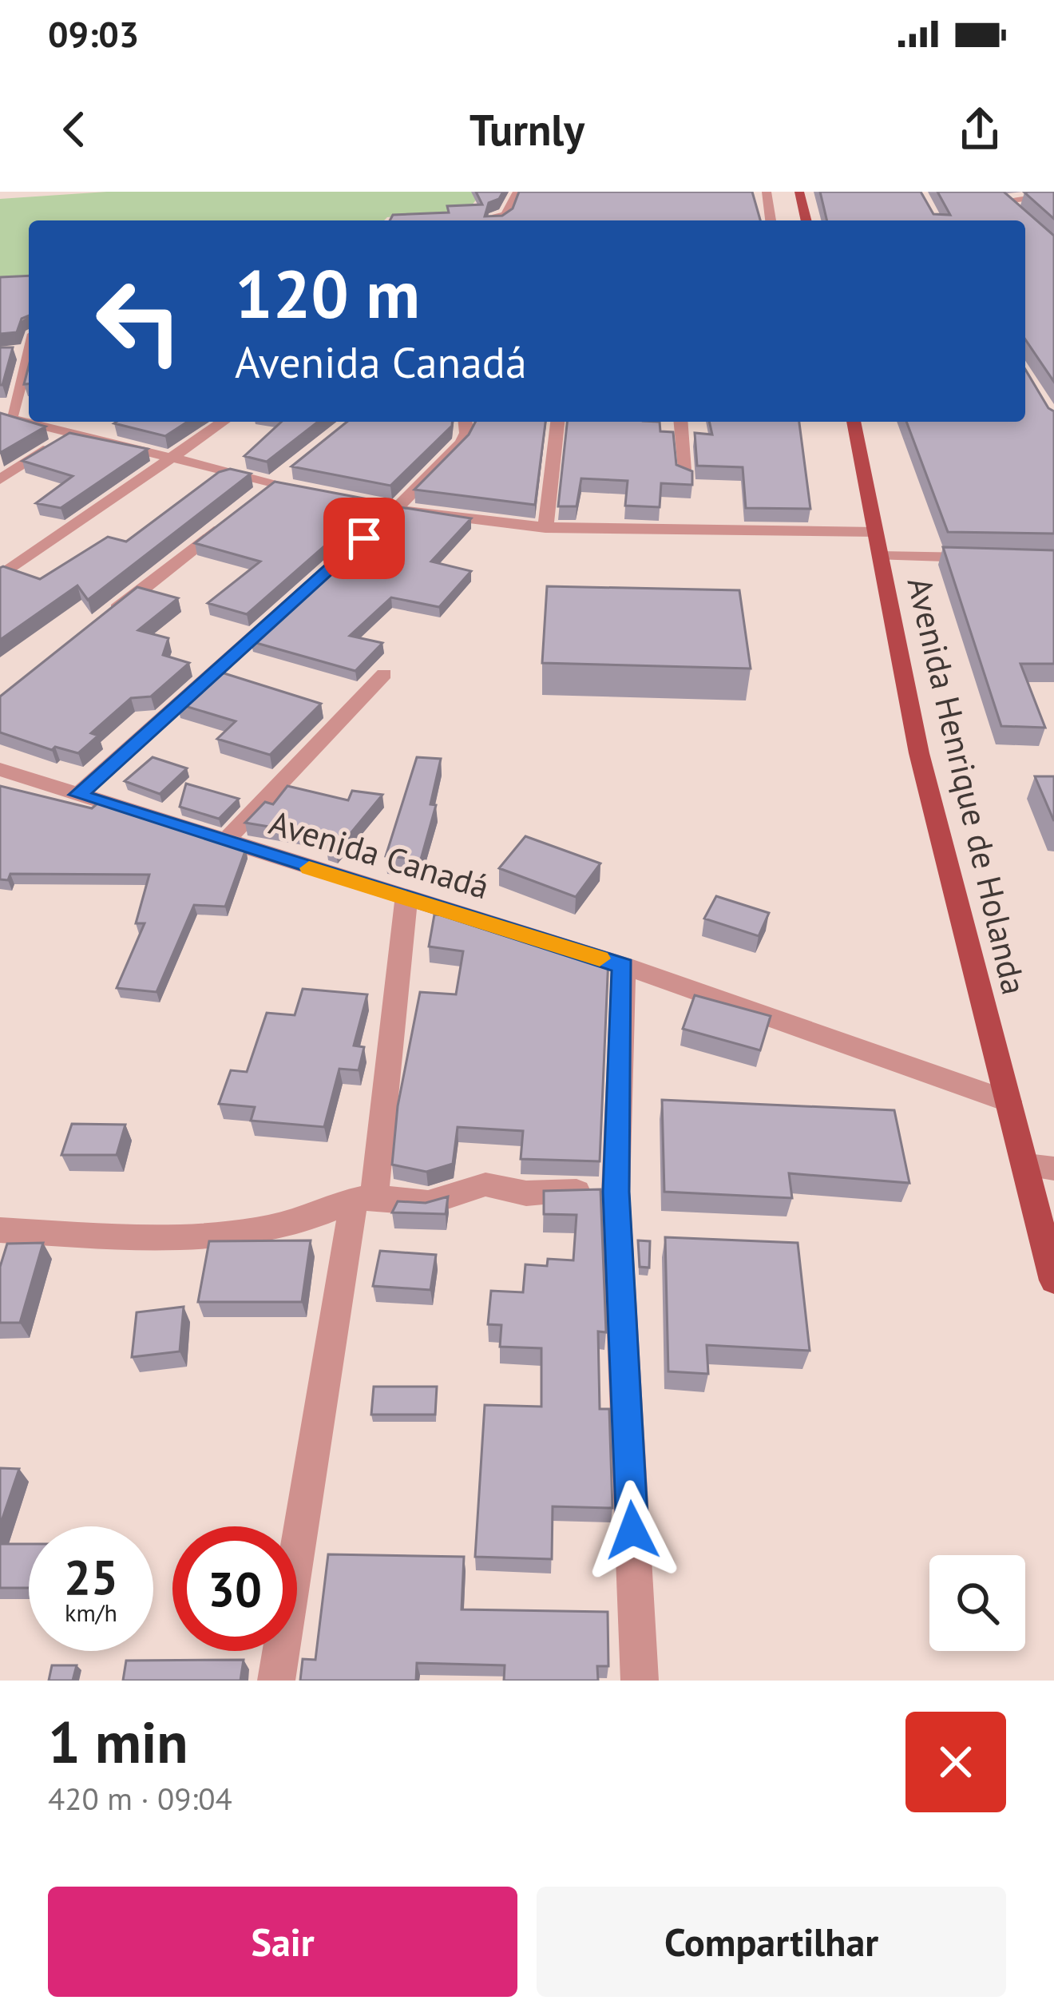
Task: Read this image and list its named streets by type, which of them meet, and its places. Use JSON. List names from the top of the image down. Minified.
{"streets":{"main road":["Avenida Henrique de Holanda"],"street":["Avenida Canadá"]},"crossings":[["Avenida Henrique de Holanda","Avenida Canadá"]],"page":{"status":"09:03","header":"Turnly","turn":["120 m","Avenida Canadá"],"speed":"25 km/h","limit":"30","heading":["1 min","420 m · 09:04"],"buttons":["Sair","Compartilhar"]}}
